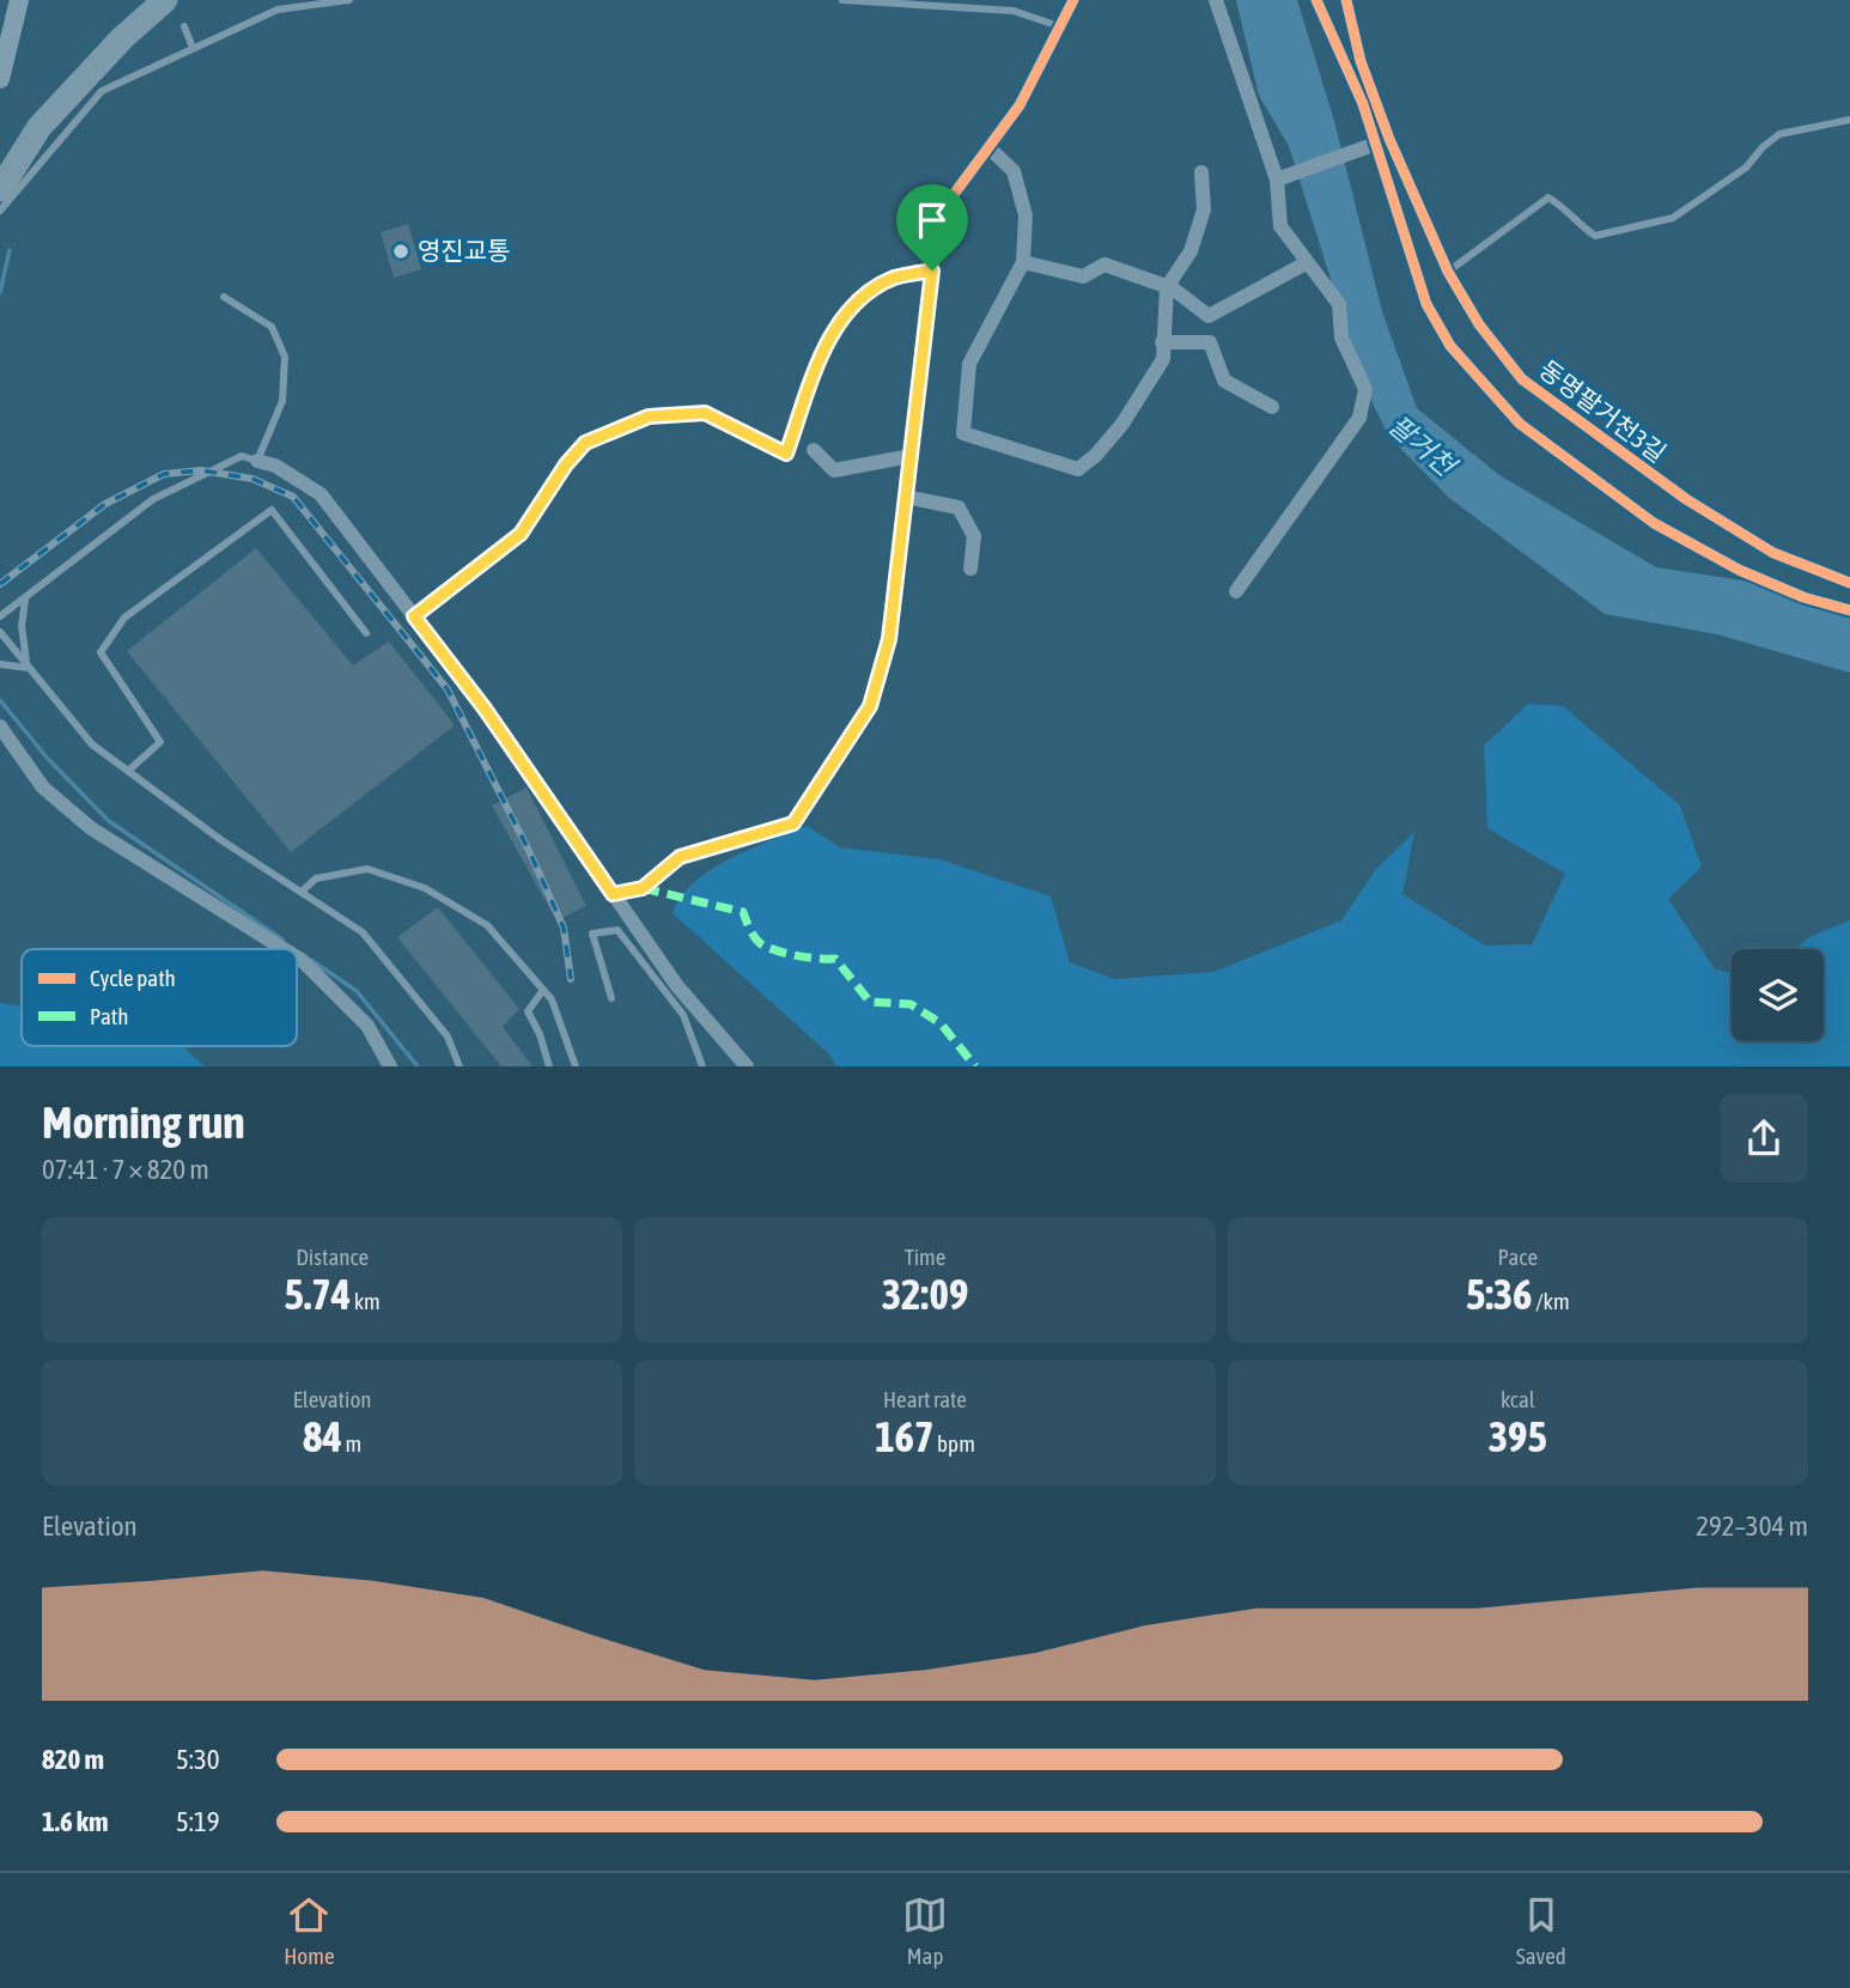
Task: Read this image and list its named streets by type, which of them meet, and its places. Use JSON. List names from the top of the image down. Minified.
{"streets":{"street":["동명팔거천3길"]},"water":["팔거천"],"places":["영진교통"],"legend":["Cycle path","Path"],"page":{"heading":["Morning run","07:41 · 7 × 820 m"],"stats":[["Distance","5.74 km"],["Time","32:09"],["Pace","5:36 /km"],["Elevation","84 m"],["Heart rate","167 bpm"],["kcal","395"]],"chart":["Elevation","292–304 m"],"list":[{"name":"820 m","note":"5:30"},{"name":"1.6 km","note":"5:19"}],"tabs":["Home","Map","Saved"]}}
